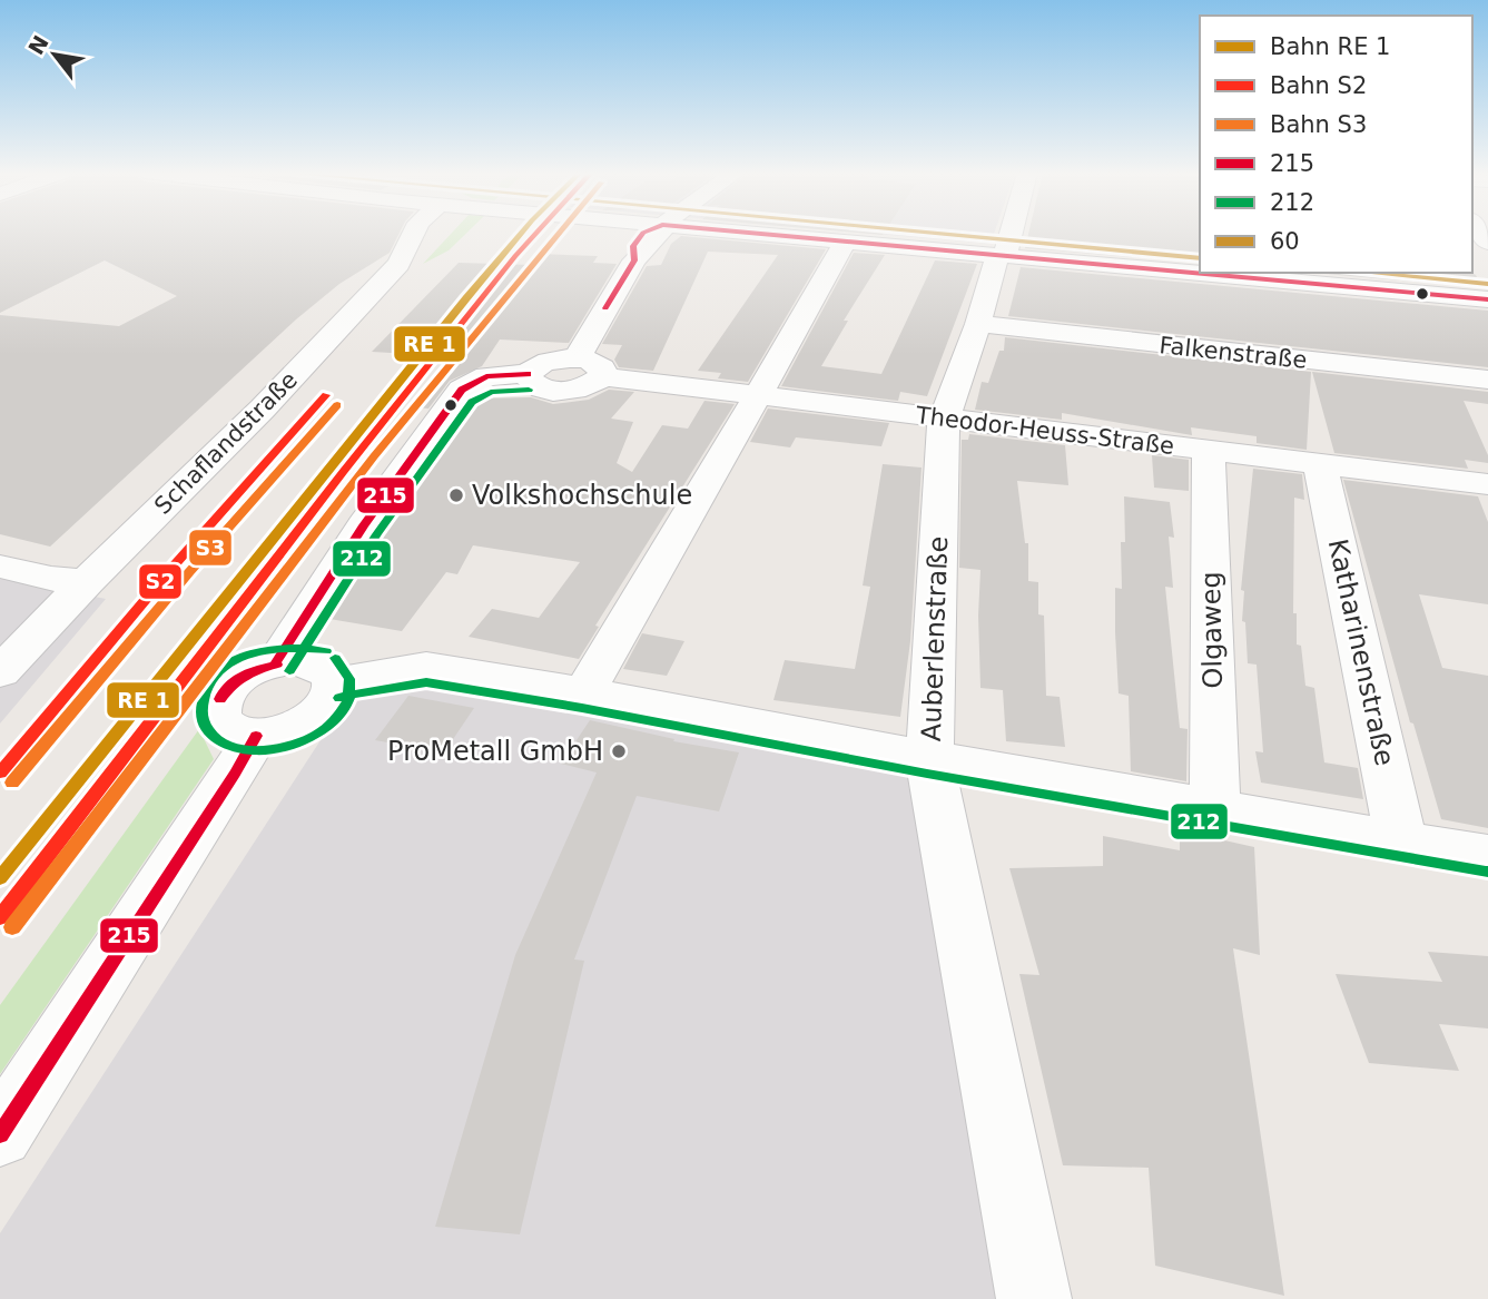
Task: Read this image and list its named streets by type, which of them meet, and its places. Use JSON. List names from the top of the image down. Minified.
{"streets":{"street":["Falkenstraße","Theodor-Heuss-Straße","Schaflandstraße","Olgaweg","Auberlenstraße","Katharinenstraße"]},"crossings":[["Falkenstraße","Auberlenstraße"],["Theodor-Heuss-Straße","Olgaweg"],["Theodor-Heuss-Straße","Auberlenstraße"],["Theodor-Heuss-Straße","Katharinenstraße"]],"places":["Volkshochschule","ProMetall GmbH"],"lines":["rail line S2","rail line S3","transit line 215","transit line 60","transit line 212"],"legend":["Bahn RE 1","Bahn S2","Bahn S3","215","212","60"],"north":"top left"}
